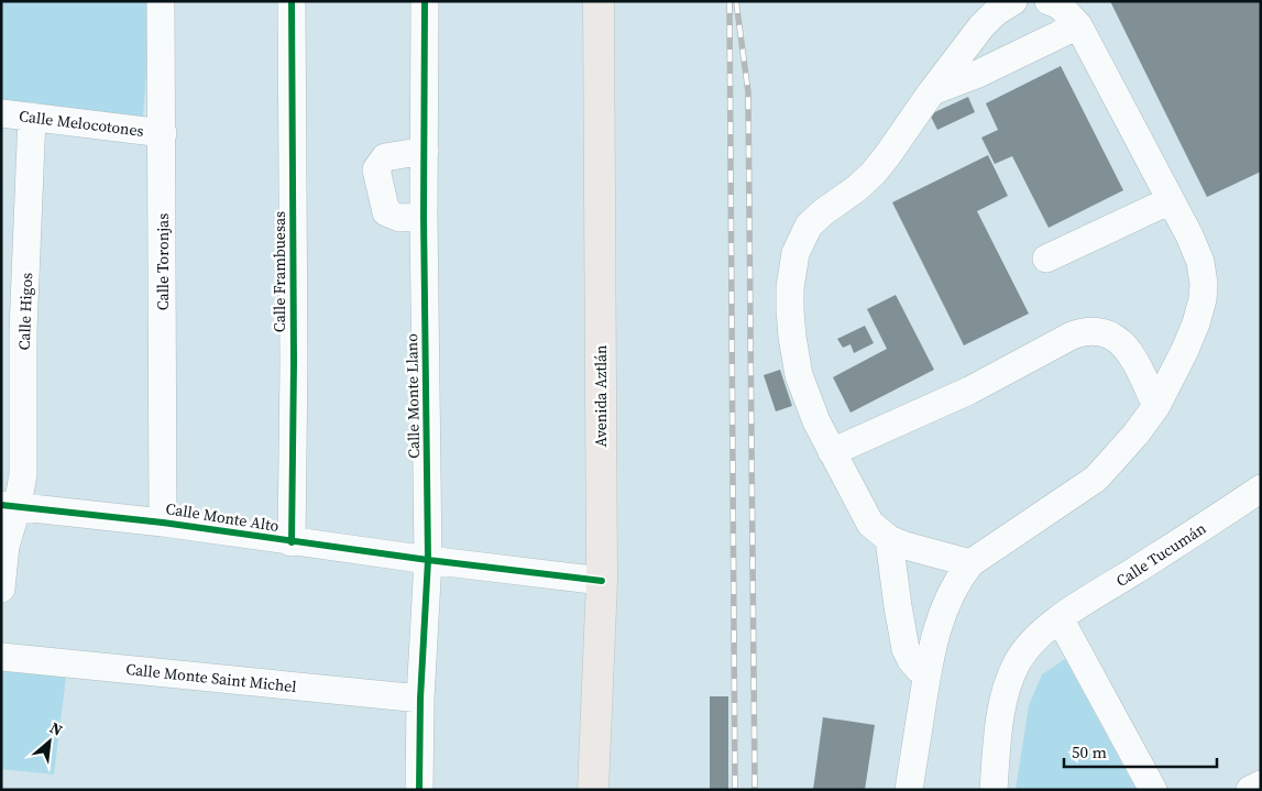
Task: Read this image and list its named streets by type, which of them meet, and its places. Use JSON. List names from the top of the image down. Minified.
{"streets":{"main road":["Avenida Aztlán"],"street":["Calle Melocotones","Calle Toronjas","Calle Frambuesas","Calle Higos","Calle Monte Llano","Calle Monte Alto","Calle Tucumán","Calle Monte Saint Michel"]},"crossings":[["Calle Melocotones","Calle Toronjas"],["Calle Melocotones","Calle Higos"],["Calle Toronjas","Calle Monte Alto"],["Calle Frambuesas","Calle Monte Alto"],["Calle Higos","Calle Monte Alto"],["Calle Monte Llano","Calle Monte Alto"],["Calle Monte Llano","Calle Monte Saint Michel"],["Avenida Aztlán","Calle Monte Alto"]],"scale_bar":"50 m","north":"top right"}
